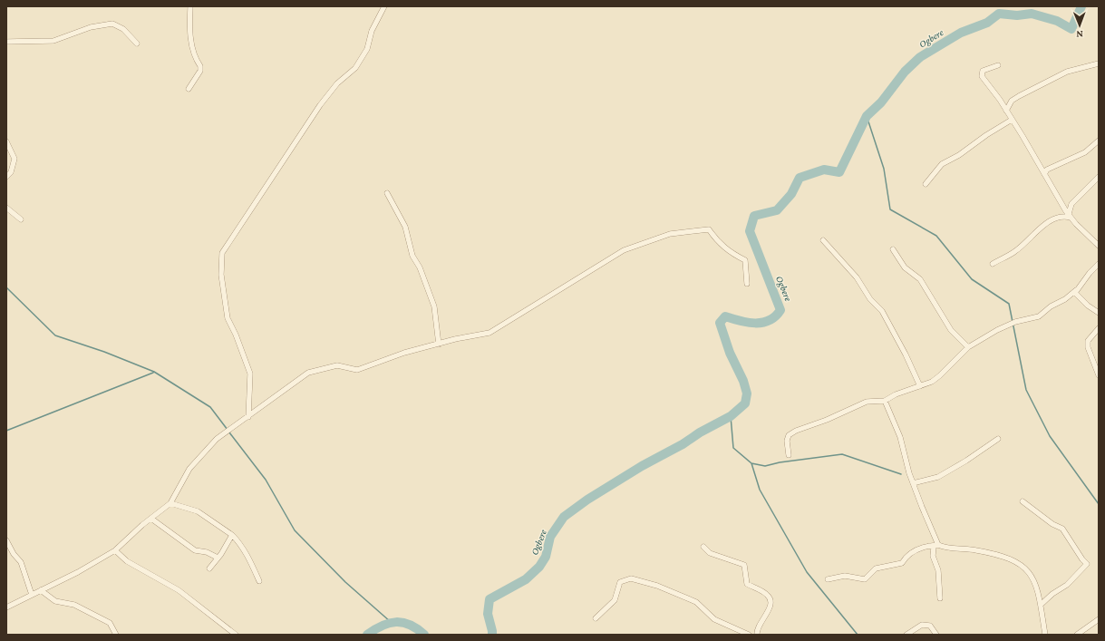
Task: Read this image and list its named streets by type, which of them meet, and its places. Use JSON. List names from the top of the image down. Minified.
{"water":["Ogbere"],"north":"bottom"}
